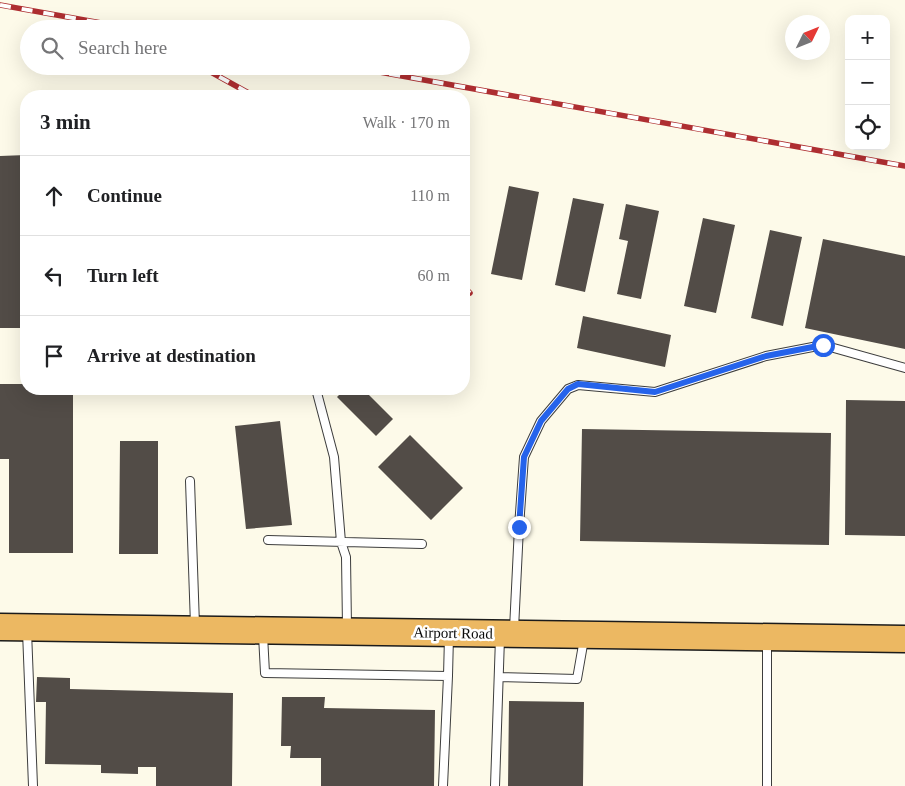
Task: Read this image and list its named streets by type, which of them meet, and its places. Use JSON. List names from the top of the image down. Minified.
{"streets":{"highway":["Airport Road"]},"north":"top right","page":{"map_buttons":["+","−"],"search":"Search here","heading":["3 min","Walk · 170 m"],"list":[["Continue","110 m"],["Turn left","60 m"],"Arrive at destination"]}}
